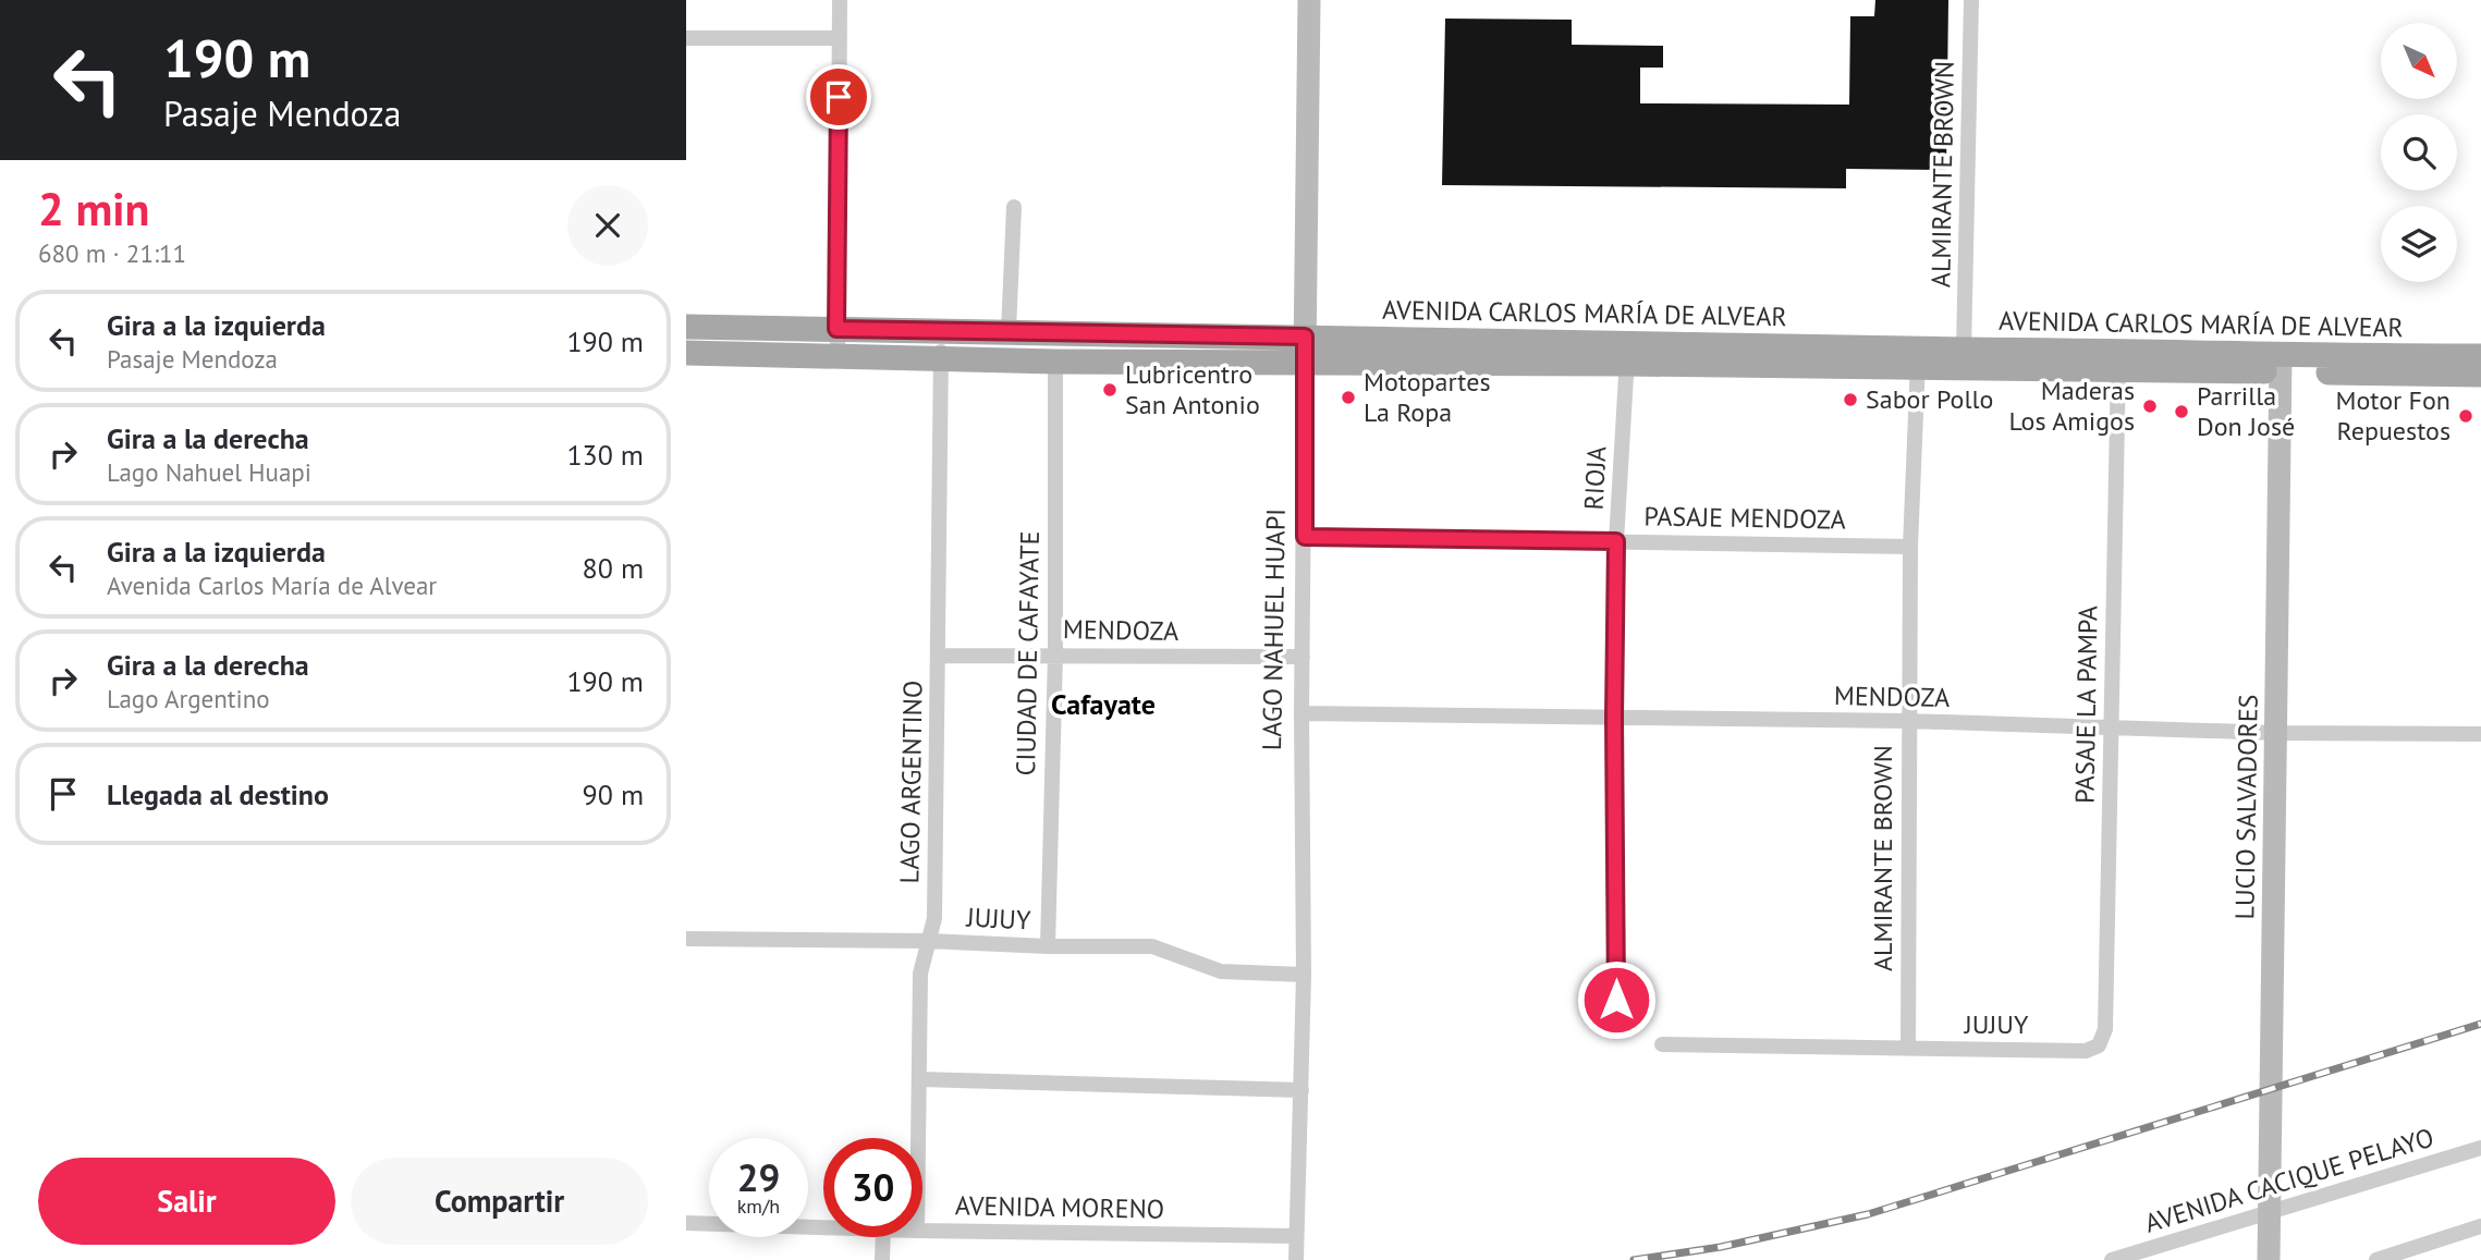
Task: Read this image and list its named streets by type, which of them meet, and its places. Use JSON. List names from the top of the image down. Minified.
{"streets":{"main road":["AVENIDA CARLOS MARÍA DE ALVEAR"],"street":["ALMIRANTE BROWN","RIOJA","PASAJE MENDOZA","LAGO NAHUEL HUAPI","MENDOZA","CIUDAD DE CAFAYATE","PASAJE LA PAMPA","LAGO ARGENTINO","LUCIO SALVADORES","JUJUY","AVENIDA CACIQUE PELAYO","AVENIDA MORENO"]},"crossings":[["ALMIRANTE BROWN","AVENIDA CARLOS MARÍA DE ALVEAR"],["ALMIRANTE BROWN","PASAJE MENDOZA"],["ALMIRANTE BROWN","MENDOZA"],["ALMIRANTE BROWN","JUJUY"],["AVENIDA CARLOS MARÍA DE ALVEAR","RIOJA"],["AVENIDA CARLOS MARÍA DE ALVEAR","LAGO NAHUEL HUAPI"],["AVENIDA CARLOS MARÍA DE ALVEAR","CIUDAD DE CAFAYATE"],["AVENIDA CARLOS MARÍA DE ALVEAR","PASAJE LA PAMPA"],["AVENIDA CARLOS MARÍA DE ALVEAR","LAGO ARGENTINO"],["AVENIDA CARLOS MARÍA DE ALVEAR","LUCIO SALVADORES"],["RIOJA","PASAJE MENDOZA"],["RIOJA","MENDOZA"],["PASAJE MENDOZA","LAGO NAHUEL HUAPI"],["LAGO NAHUEL HUAPI","MENDOZA"],["LAGO NAHUEL HUAPI","JUJUY"],["LAGO NAHUEL HUAPI","AVENIDA MORENO"],["MENDOZA","CIUDAD DE CAFAYATE"],["MENDOZA","PASAJE LA PAMPA"],["MENDOZA","LAGO ARGENTINO"],["MENDOZA","LUCIO SALVADORES"],["CIUDAD DE CAFAYATE","JUJUY"],["PASAJE LA PAMPA","JUJUY"],["LAGO ARGENTINO","JUJUY"],["LUCIO SALVADORES","AVENIDA CACIQUE PELAYO"]],"districts":["Cafayate"],"places":["Lubricentro San Antonio","Motopartes La Ropa","Sabor Pollo","Maderas Los Amigos","Parrilla Don José","Motor Fon Repuestos"],"north":"bottom right","page":{"turn":["190 m","Pasaje Mendoza"],"heading":["2 min","680 m · 21:11"],"list":[{"name":"Gira a la izquierda","note":"Pasaje Mendoza","value":"190 m"},{"name":"Gira a la derecha","note":"Lago Nahuel Huapi","value":"130 m"},{"name":"Gira a la izquierda","note":"Avenida Carlos María de Alvear","value":"80 m"},{"name":"Gira a la derecha","note":"Lago Argentino","value":"190 m"},{"name":"Llegada al destino","value":"90 m"}],"speed":"29 km/h","limit":"30","buttons":["Salir","Compartir"]}}
